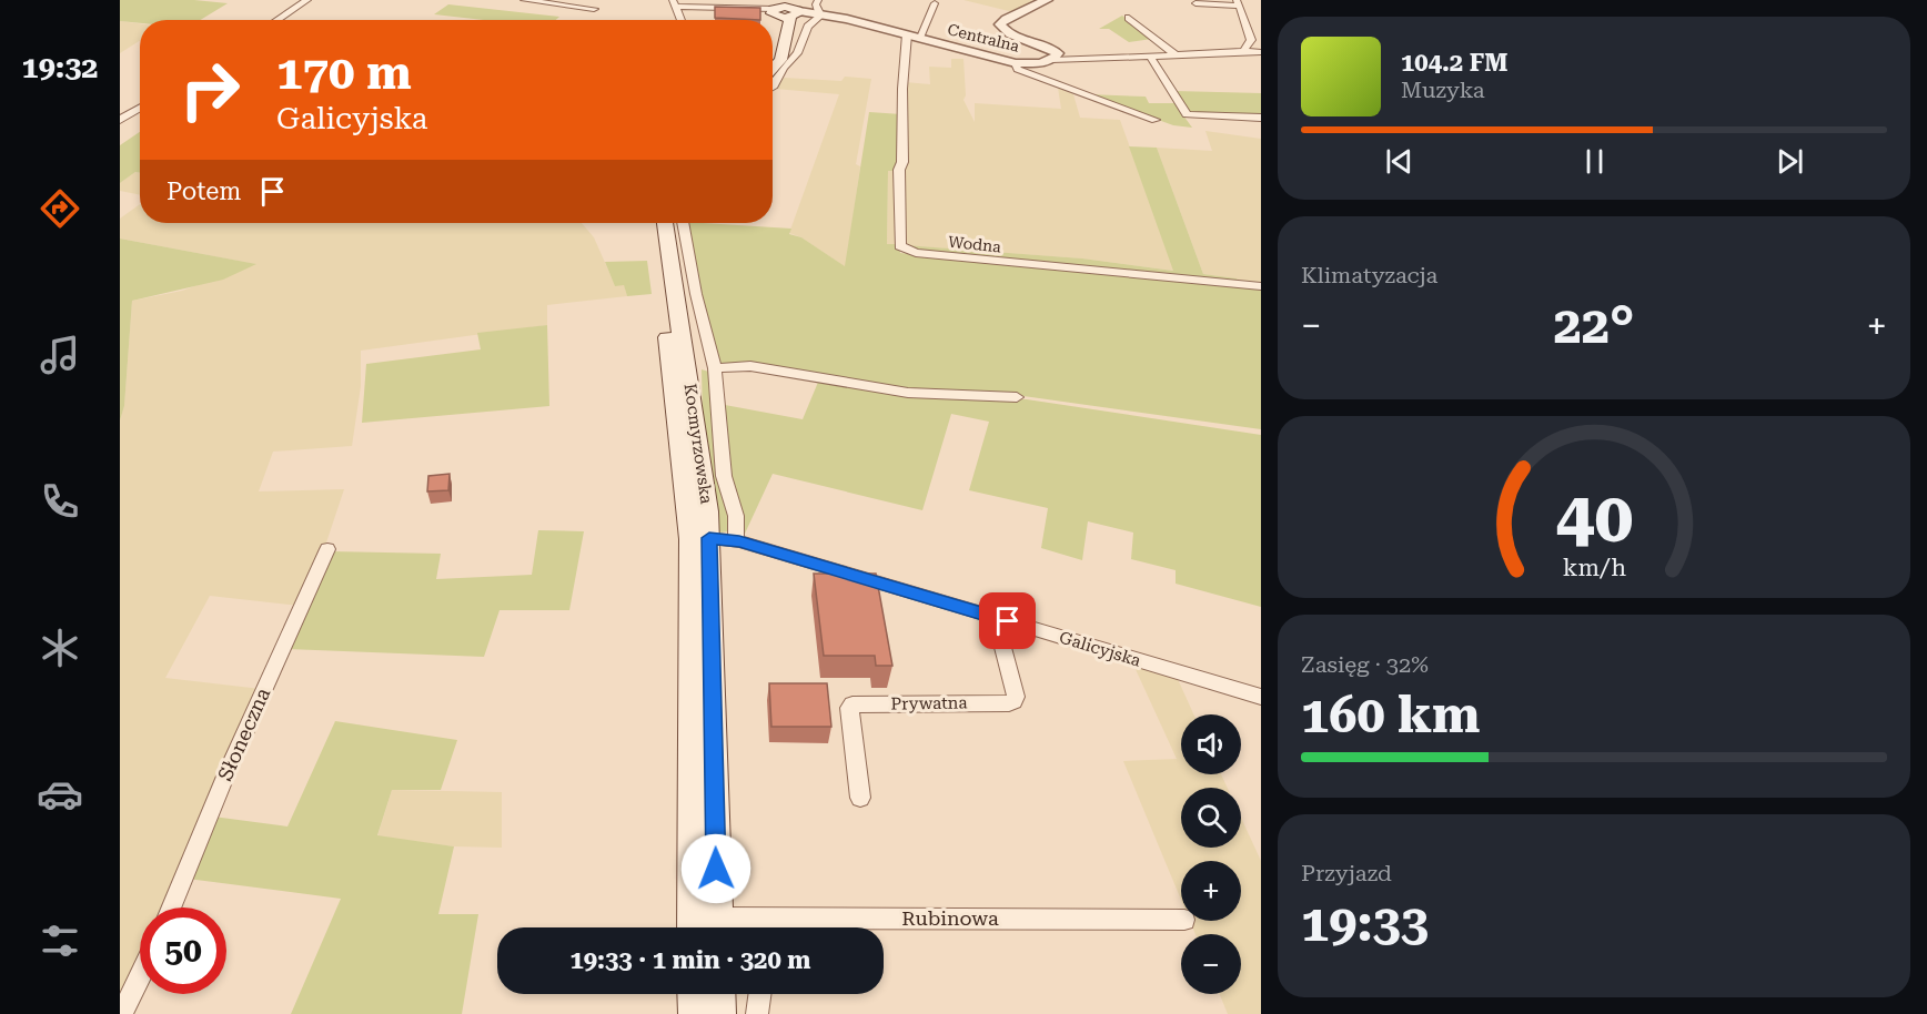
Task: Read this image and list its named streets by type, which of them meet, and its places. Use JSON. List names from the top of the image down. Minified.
{"streets":{"main road":["Kocmyrzowska"],"street":["Centralna","Wodna","Galicyjska","Prywatna","Słoneczna","Rubinowa"]},"crossings":[["Centralna","Wodna"],["Kocmyrzowska","Galicyjska"],["Galicyjska","Prywatna"]],"page":{"tabs":"19:32","turn":["170 m","Galicyjska"],"song":["104.2 FM","Muzyka"],"then":"Potem","tile":["Klimatyzacja",["Zasięg · 32%","160 km"],["Przyjazd","19:33"]],"heat":["−","22°","+"],"map_buttons":["+","−"],"limit":"50","trip":"19:33 · 1 min · 320 m","gauge":["40","km/h"]}}
